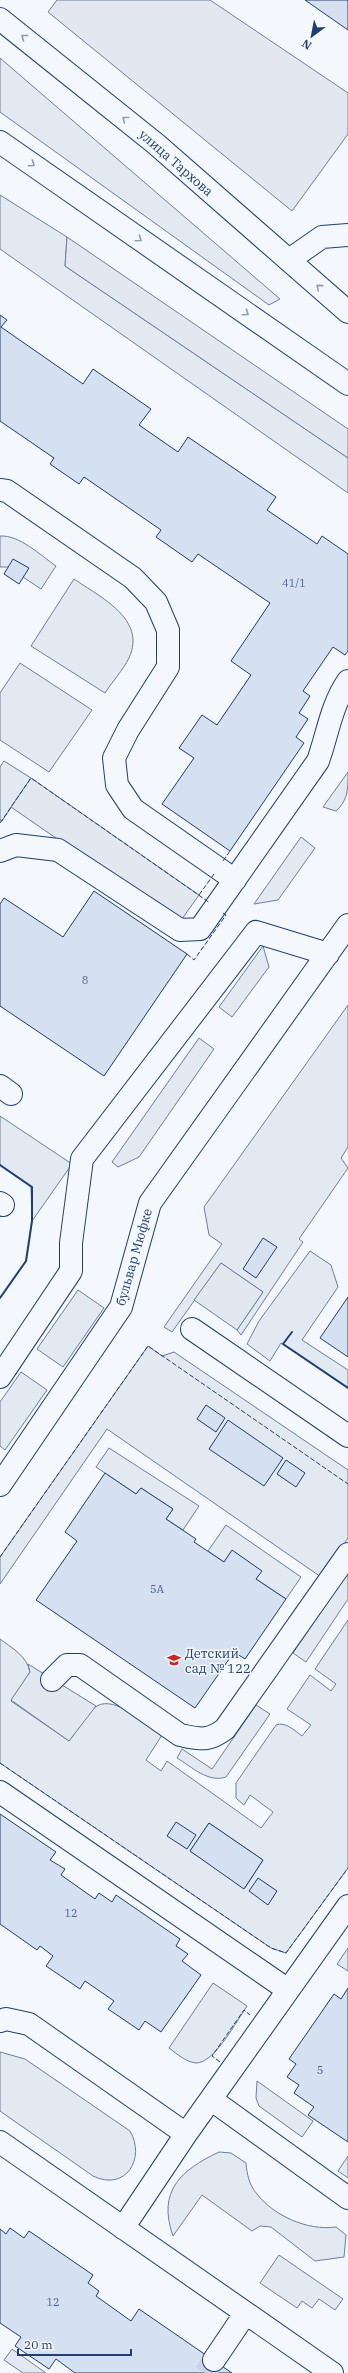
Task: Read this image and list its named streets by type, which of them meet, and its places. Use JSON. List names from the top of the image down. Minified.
{"streets":{"street":["улица Тархова","бульвар Мюфке"]},"places":{"school or university":["Детский сад № 122"]},"house_numbers":["41/1","8","5А","12","5","12"],"scale_bar":"20 m","north":"bottom left"}
